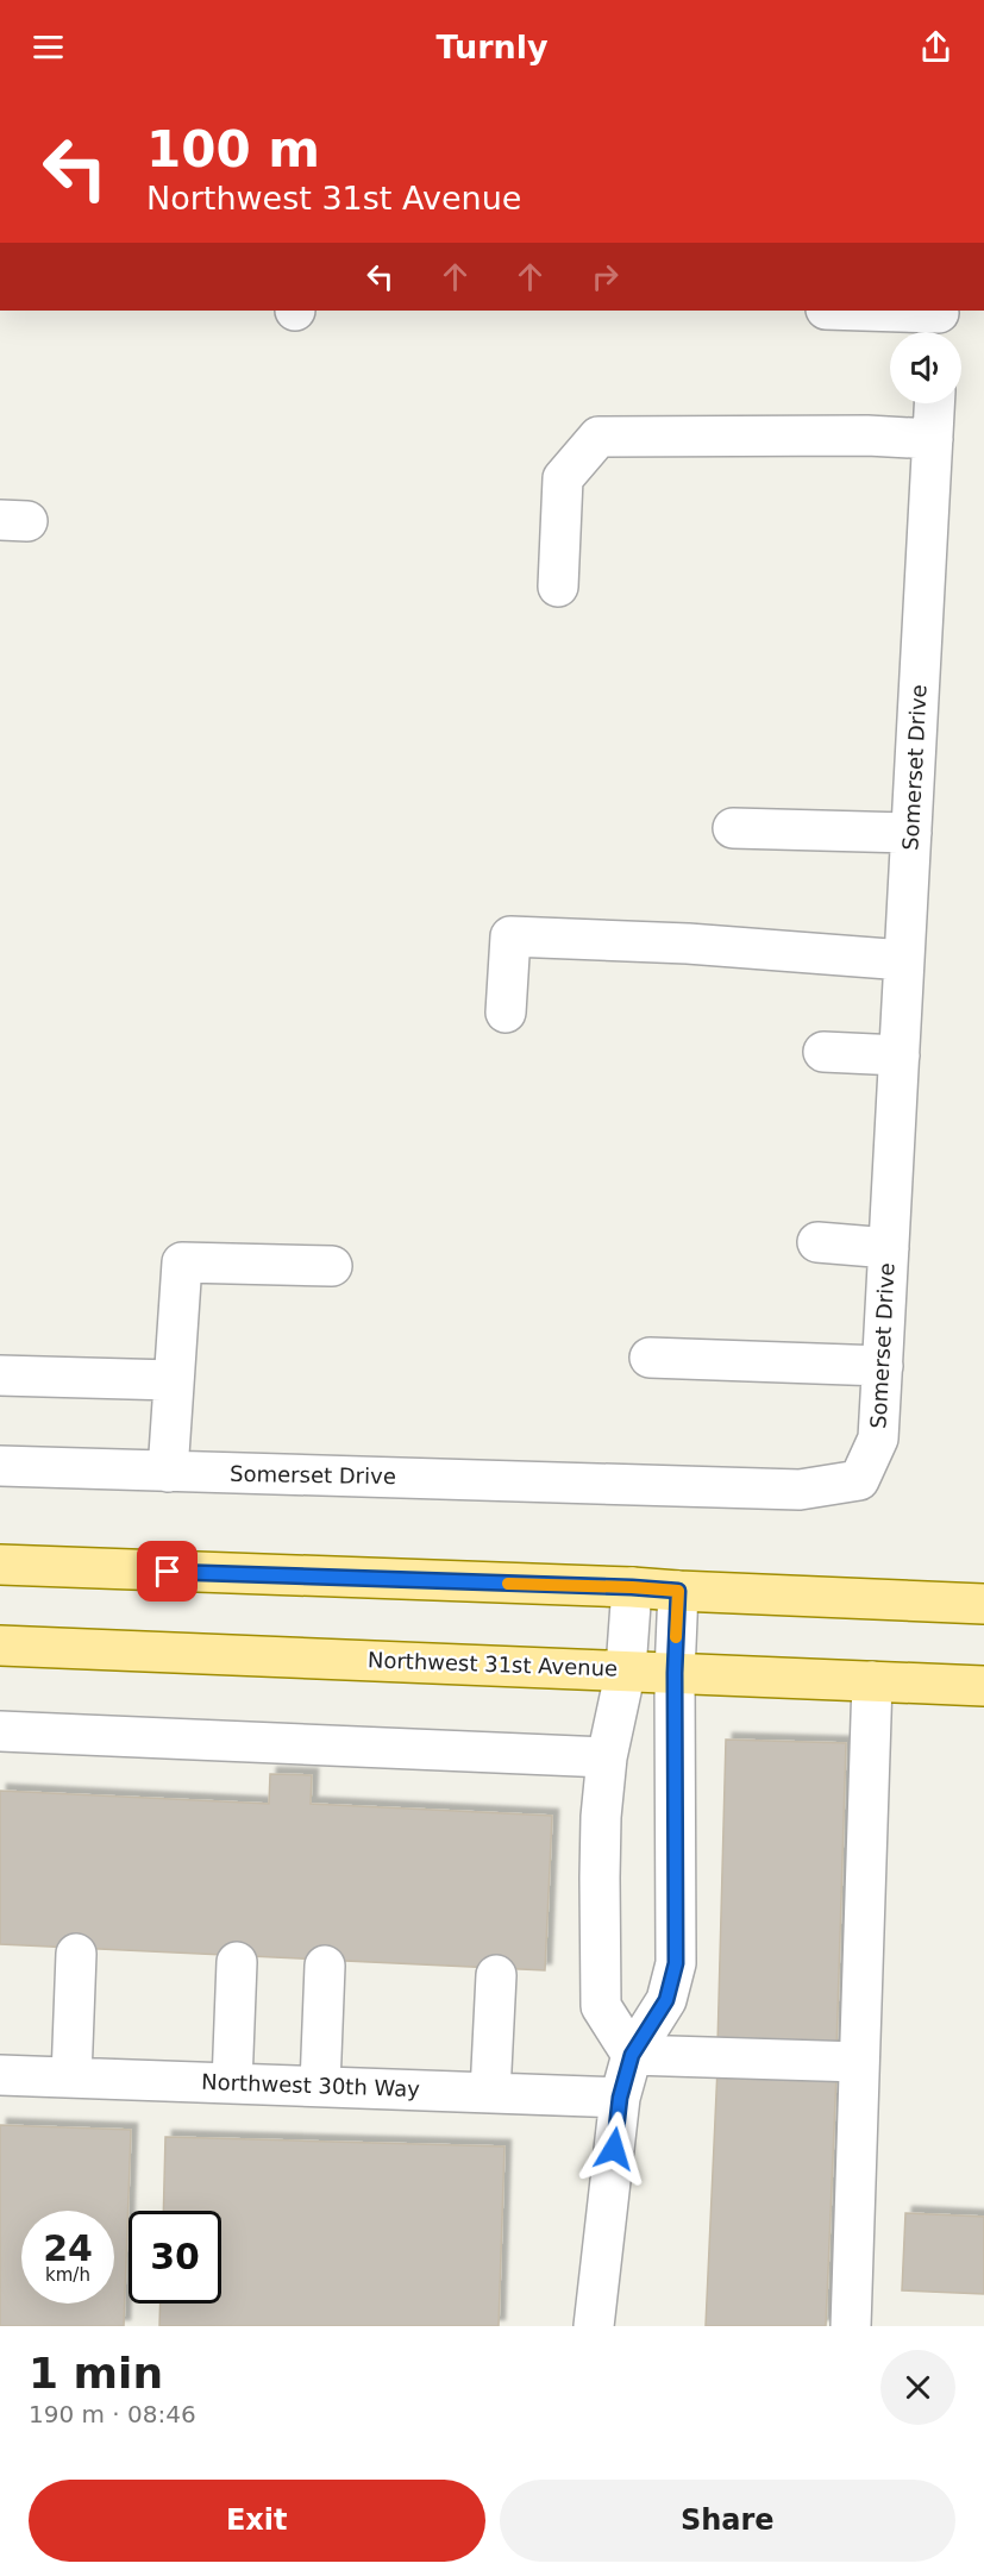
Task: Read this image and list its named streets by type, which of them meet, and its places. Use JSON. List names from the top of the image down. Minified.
{"streets":{"main road":["Northwest 31st Avenue"],"street":["Somerset Drive","Northwest 30th Way"]},"page":{"header":"Turnly","turn":["100 m","Northwest 31st Avenue"],"speed":"24 km/h","limit":"30","heading":["1 min","190 m · 08:46"],"buttons":["Exit","Share"]}}
